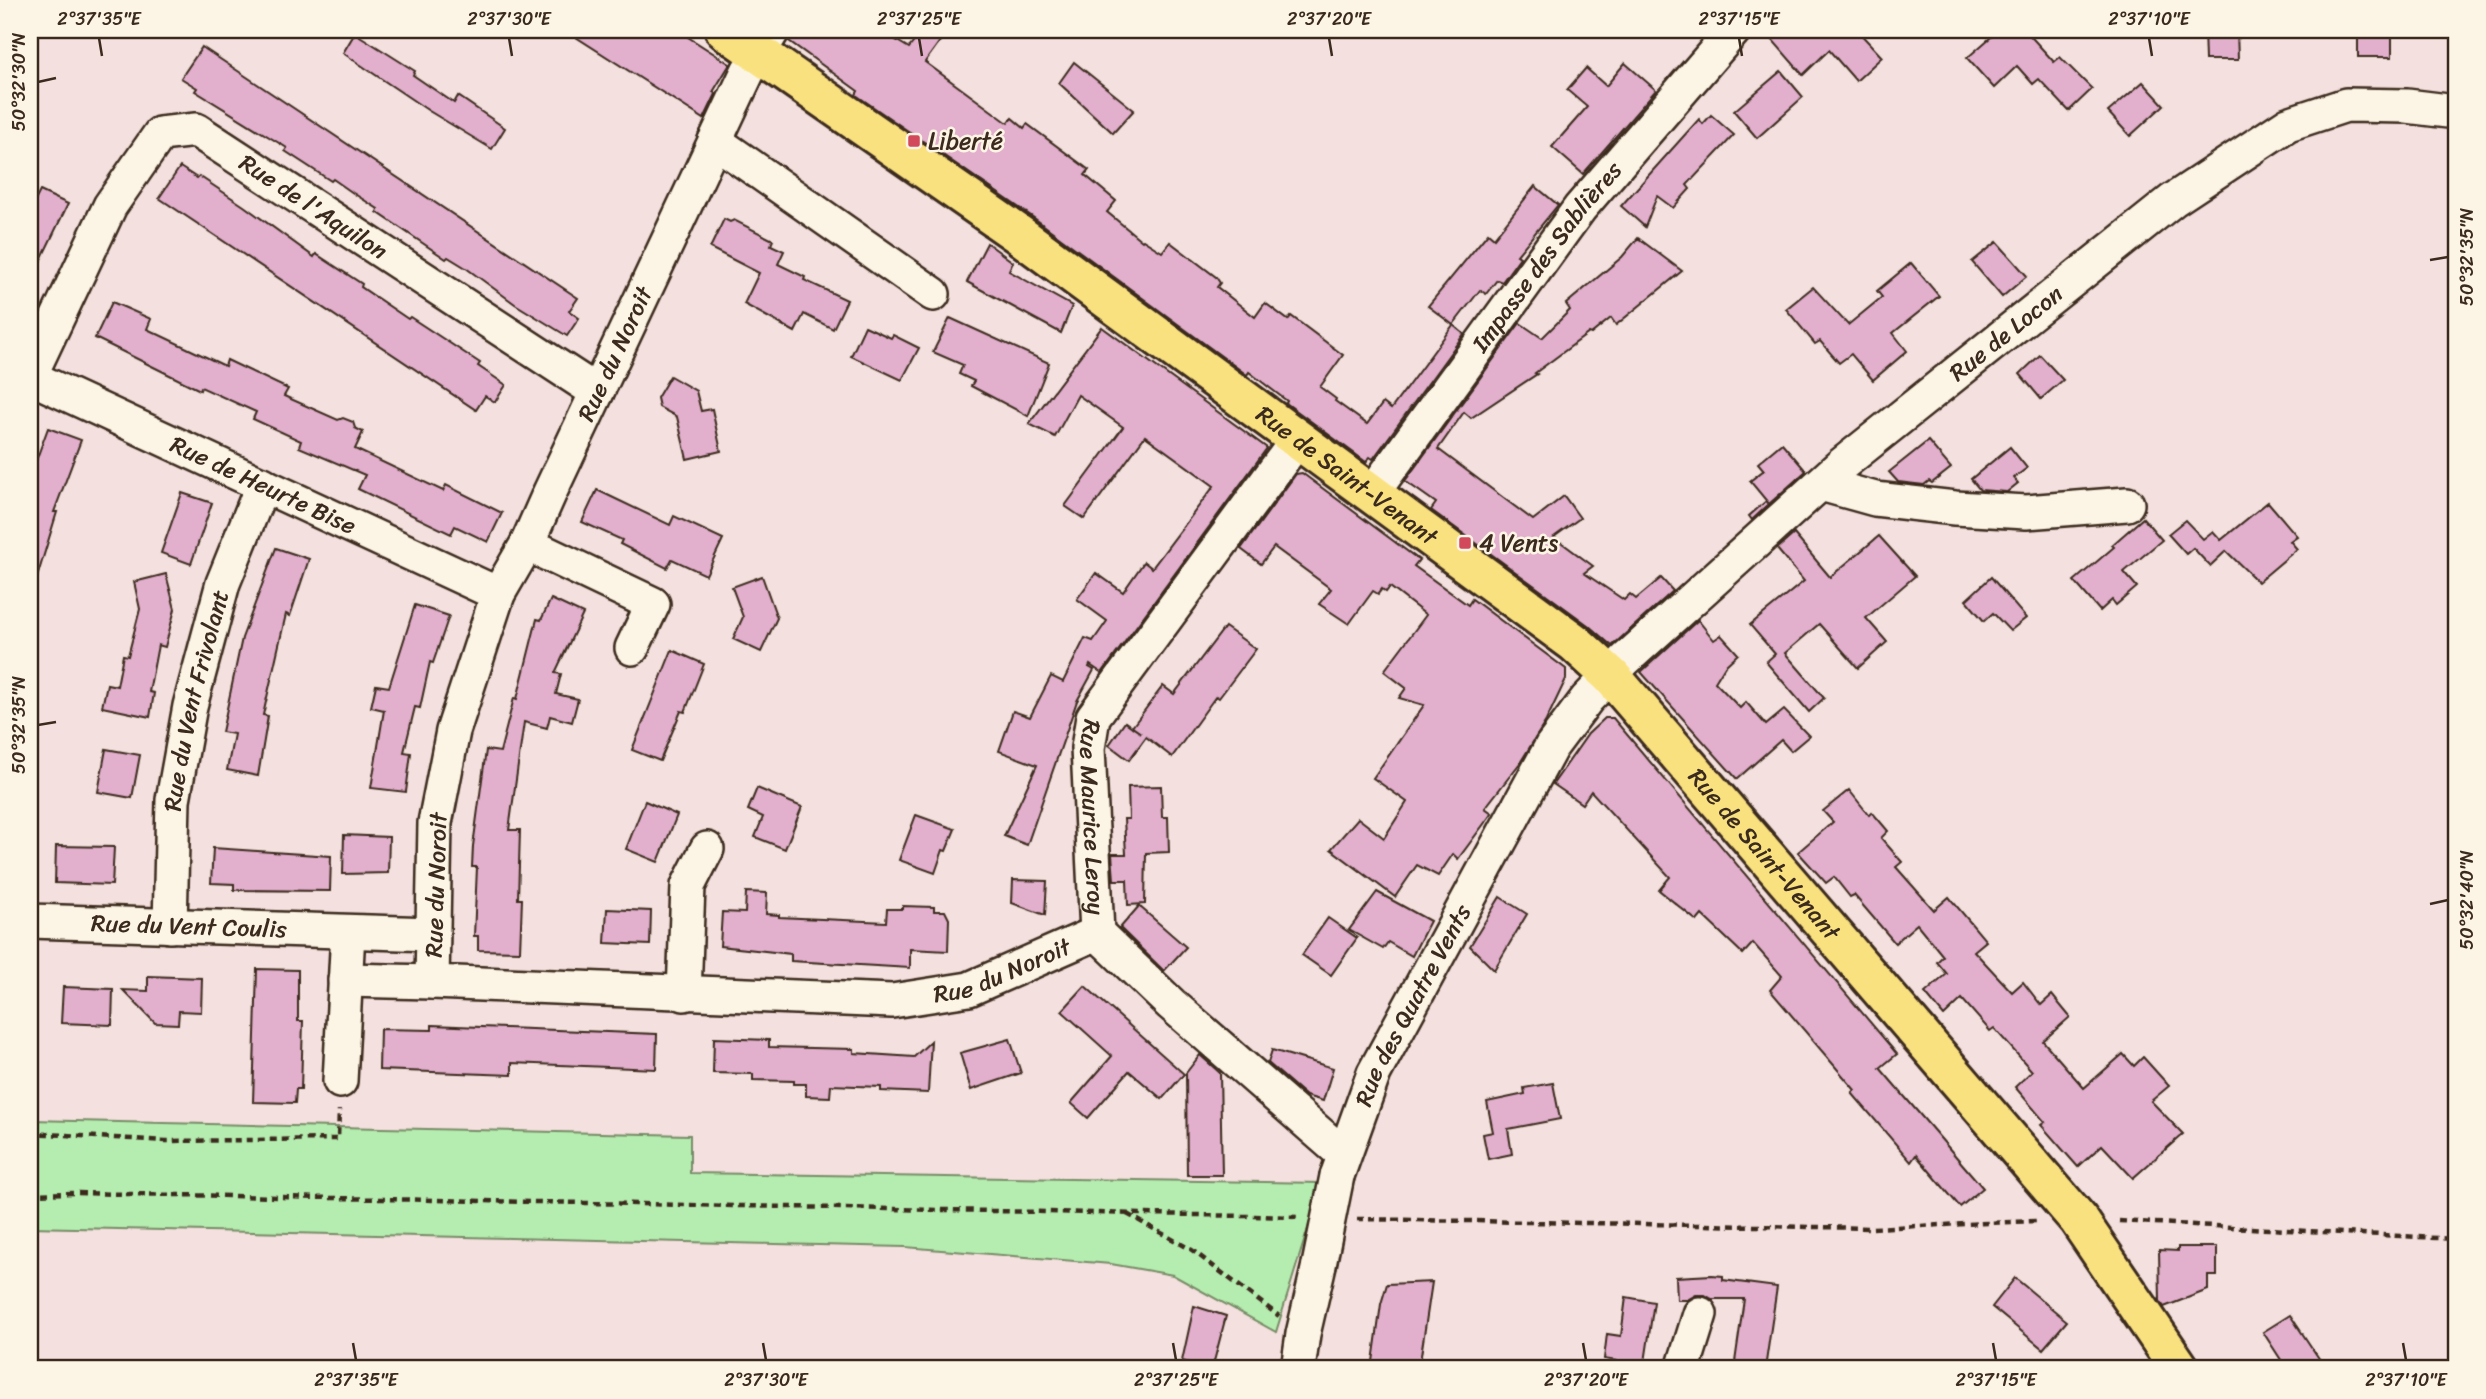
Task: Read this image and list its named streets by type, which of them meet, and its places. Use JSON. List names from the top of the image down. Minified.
{"streets":{"main road":["Rue de Saint-Venant"],"street":["Rue de l'Aquilon","Impasse des Sablières","Rue de Locon","Rue du Noroit","Rue de Heurte Bise","Rue du Vent Frivolant","Rue Maurice Leroy","Rue du Vent Coulis","Rue des Quatre Vents"]},"crossings":[["Rue de l'Aquilon","Rue du Noroit"],["Rue de l'Aquilon","Rue de Heurte Bise"],["Impasse des Sablières","Rue de Saint-Venant"],["Rue de Locon","Rue de Saint-Venant"],["Rue de Locon","Rue des Quatre Vents"],["Rue du Noroit","Rue de Saint-Venant"],["Rue du Noroit","Rue de Heurte Bise"],["Rue du Noroit","Rue Maurice Leroy"],["Rue du Noroit","Rue du Vent Coulis"],["Rue de Saint-Venant","Rue Maurice Leroy"],["Rue de Saint-Venant","Rue des Quatre Vents"],["Rue de Heurte Bise","Rue du Vent Frivolant"],["Rue du Vent Frivolant","Rue du Vent Coulis"],["Rue Maurice Leroy","Rue des Quatre Vents"]],"places":{"transit":["Liberté","4 Vents"]},"coordinates":["2°37'35\"E","2°37'30\"E","2°37'25\"E","2°37'20\"E","2°37'15\"E","2°37'10\"E","50°32'30\"N","50°32'35\"N","50°32'40\"N"]}
